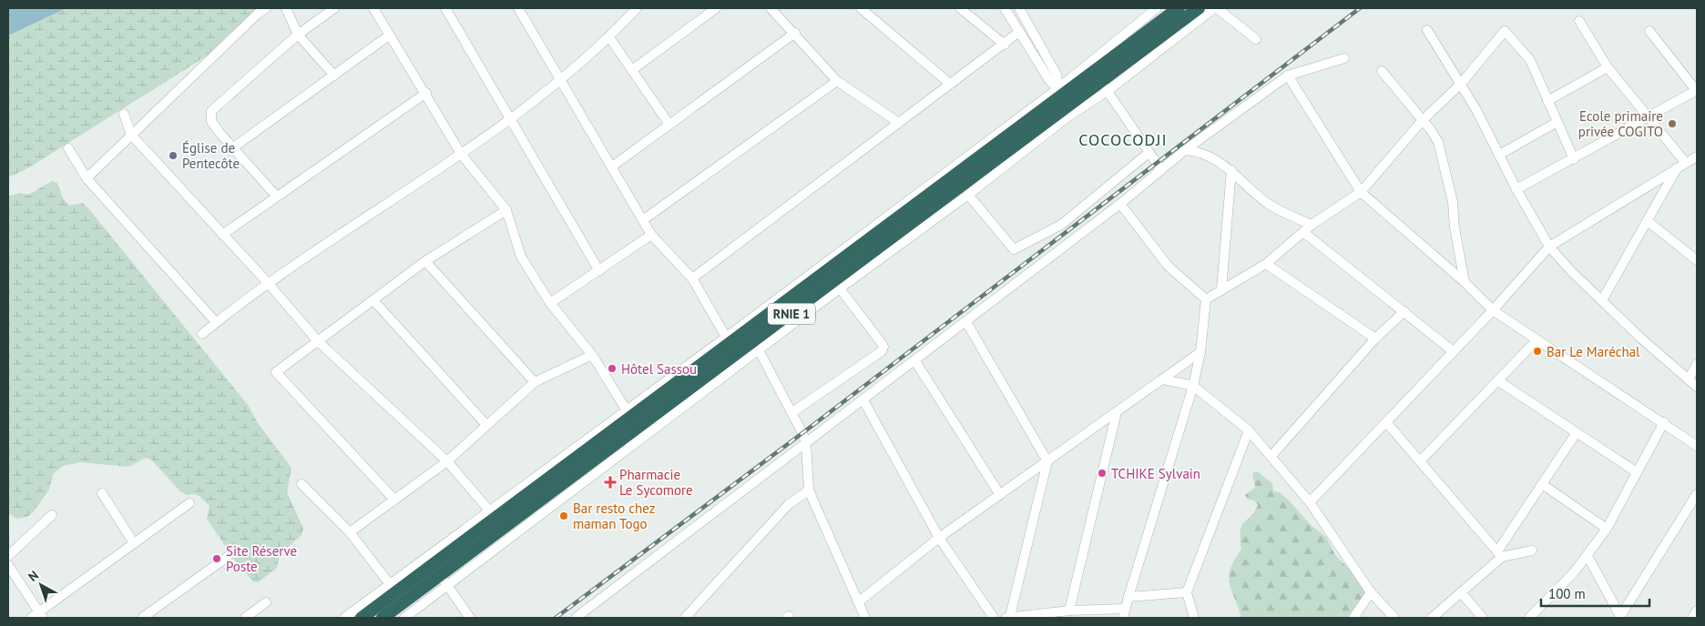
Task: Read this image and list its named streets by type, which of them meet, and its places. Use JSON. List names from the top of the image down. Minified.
{"streets":{"highway":["RNIE 1"]},"districts":["COCOCODJI"],"places":{"other":["Ecole primaire privée COGITO","Église de Pentecôte","Bar Le Maréchal","Hôtel Sassou","TCHIKE Sylvain","Bar resto chez maman Togo","Site Réserve Poste"],"health":["Pharmacie Le Sycomore"]},"scale_bar":"100 m","north":"top left"}
